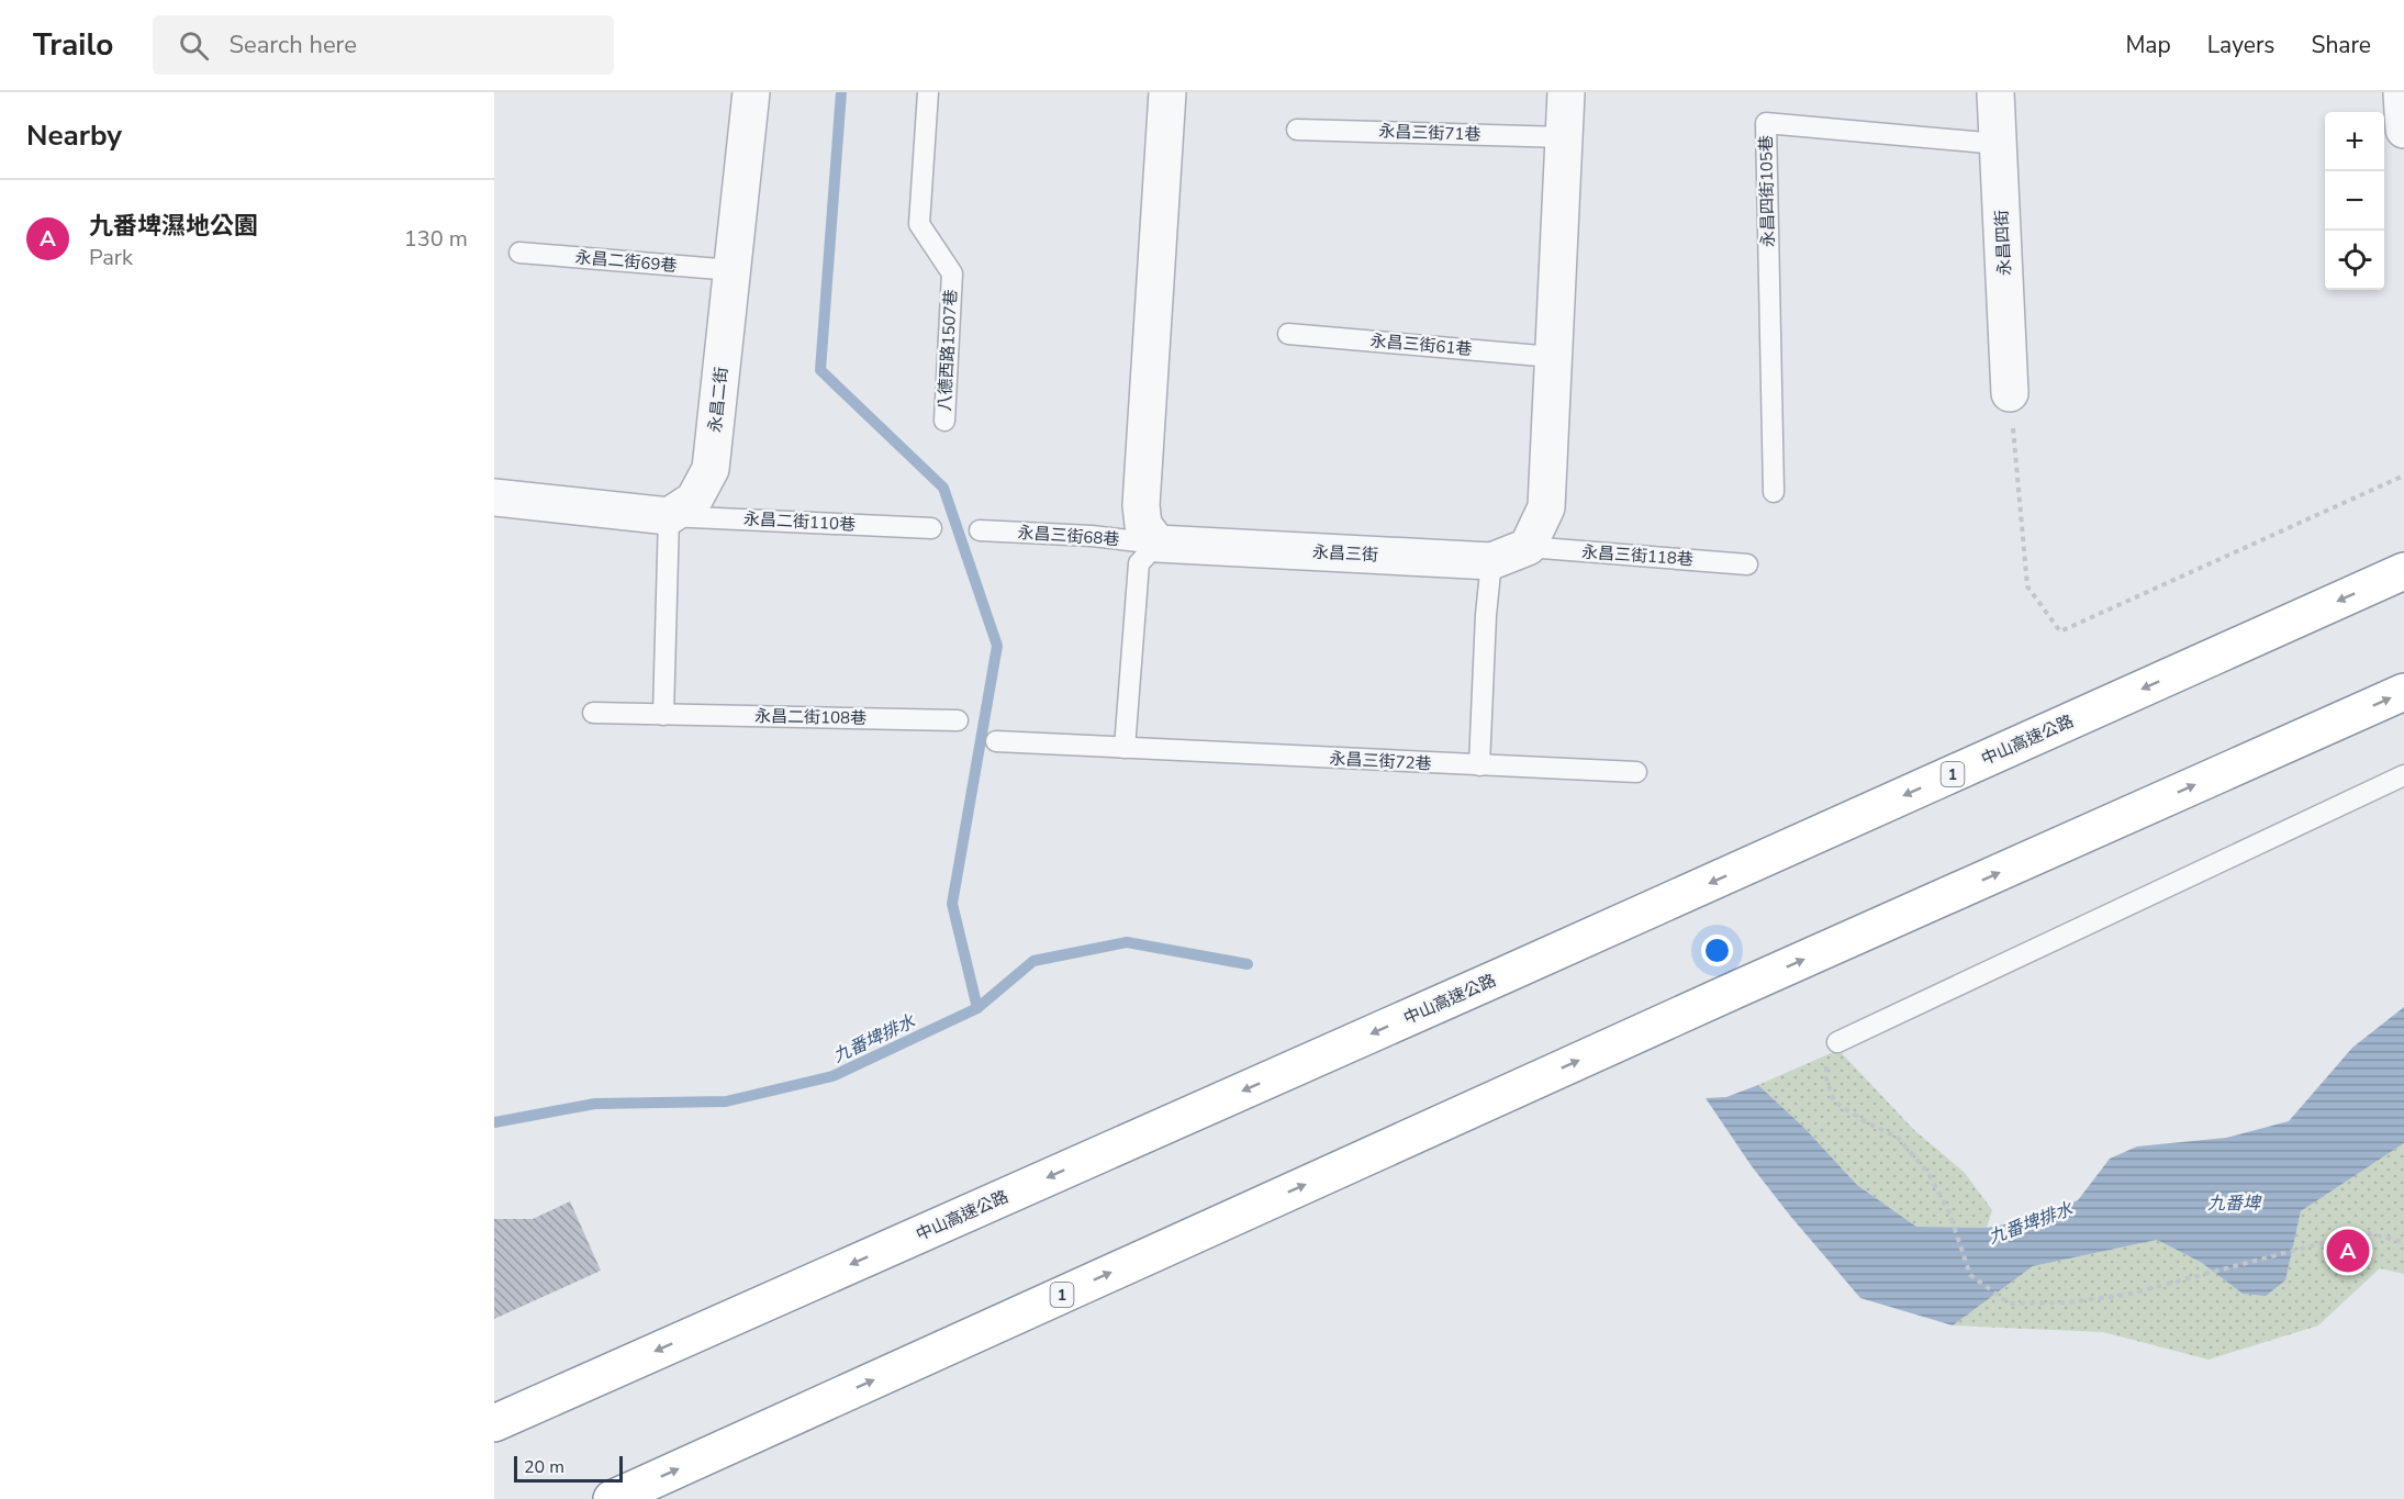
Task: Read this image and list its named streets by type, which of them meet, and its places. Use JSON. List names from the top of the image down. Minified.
{"streets":{"highway":["中山高速公路","1"],"street":["永昌四街","永昌二街","永昌三街"],"lane":["永昌三街71巷","永昌四街105巷","永昌二街69巷","永昌三街61巷","八德西路1507巷","永昌二街110巷","永昌三街68巷","永昌三街118巷","永昌二街108巷","永昌三街72巷"]},"crossings":[["永昌四街105巷","永昌四街"],["永昌二街69巷","永昌二街"],["永昌二街","永昌二街110巷"],["永昌三街68巷","永昌三街"],["永昌三街","永昌三街118巷"]],"water":["九番埤排水","九番埤"],"scale_bar":"20 m","page":{"header":"Trailo","search":"Search here","nav":["Map","Layers","Share"],"heading":"Nearby","map_buttons":["+","−"],"list":[{"mark":"A","name":"九番埤濕地公園","note":"Park","value":"130 m"}],"pins":"A","scale":"20 m"}}
